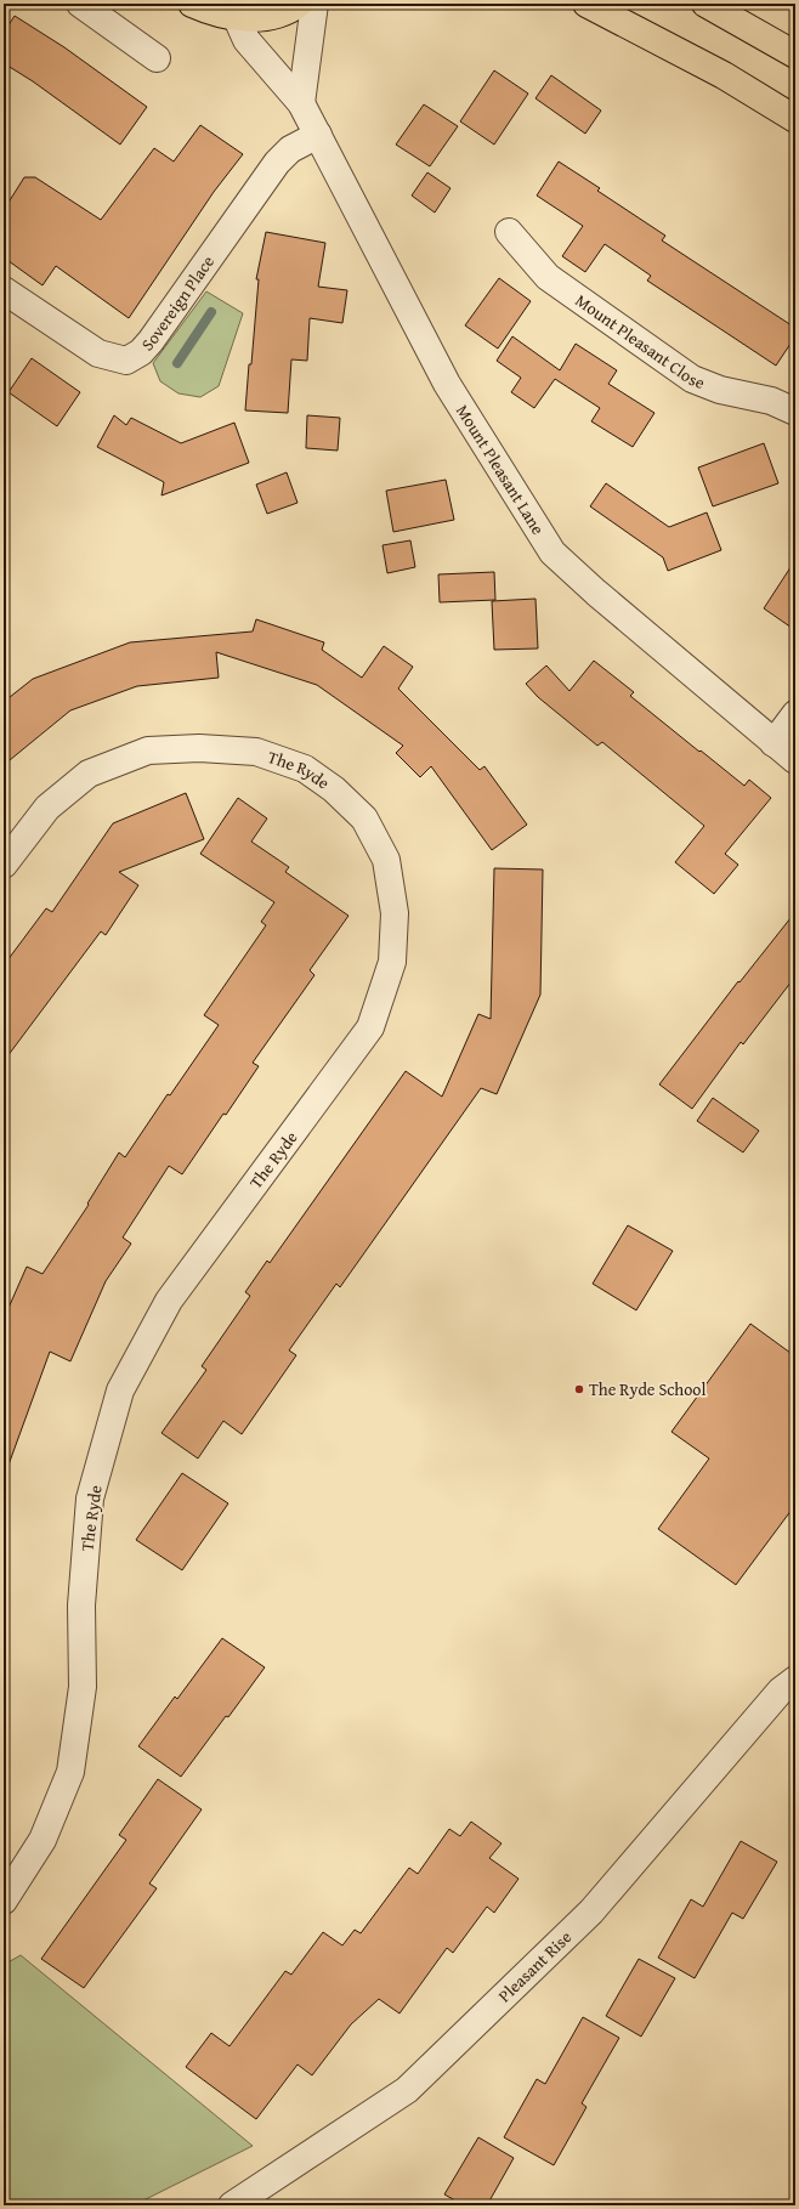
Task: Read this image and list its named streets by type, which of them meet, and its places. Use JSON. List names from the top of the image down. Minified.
{"streets":{"street":["Sovereign Place","Mount Pleasant Close","Mount Pleasant Lane","The Ryde","Pleasant Rise"]},"crossings":[["Sovereign Place","Mount Pleasant Lane"]],"places":["The Ryde School"]}
